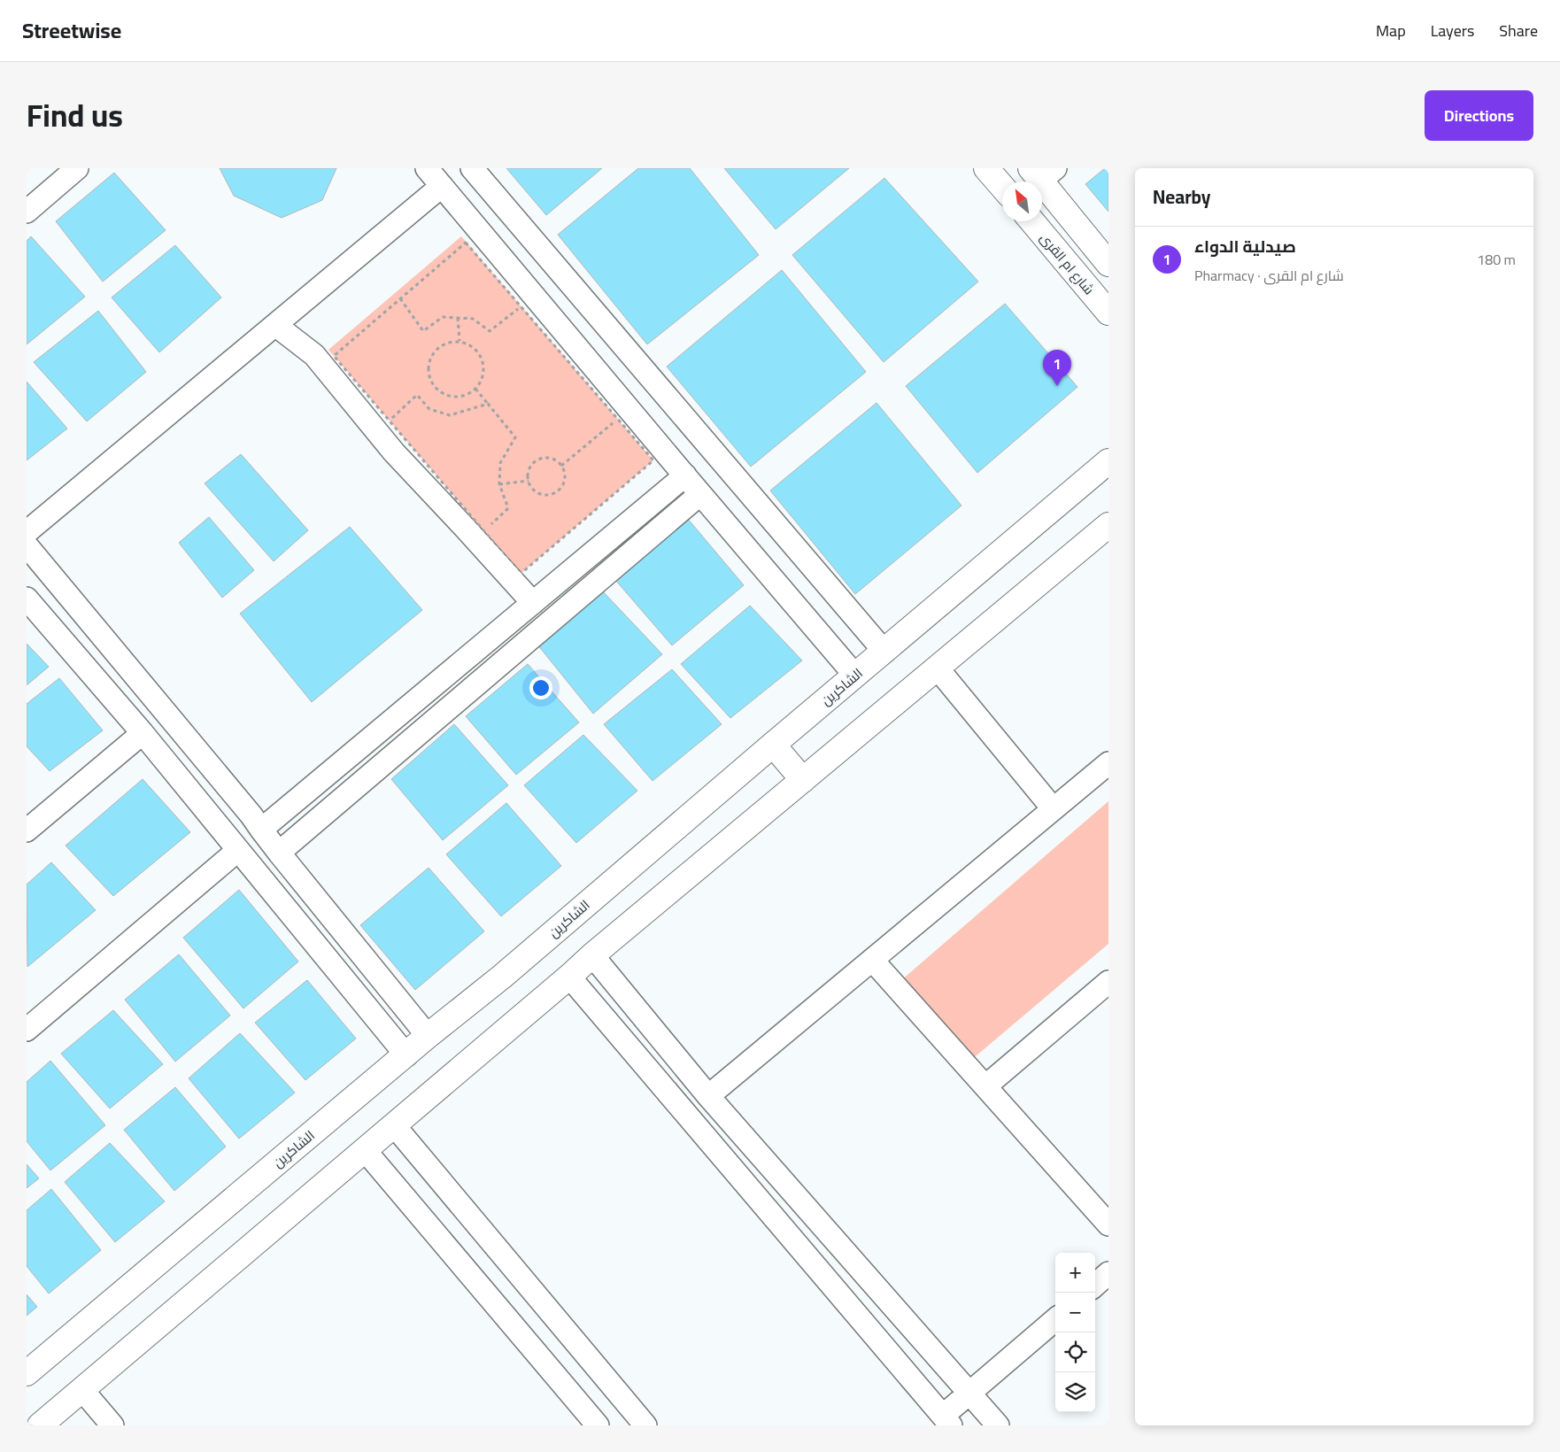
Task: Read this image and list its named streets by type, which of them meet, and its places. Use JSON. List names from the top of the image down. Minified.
{"streets":{"street":["شارع ام القرى","الشاكرين"]},"north":"top left","page":{"header":"Streetwise","nav":["Map","Layers","Share"],"title":"Find us","buttons":"Directions","heading":"Nearby","list":[{"mark":"1","name":"صيدلية الدواء","note":"Pharmacy · شارع ام القرى","value":"180 m"}],"pins":"1","map_buttons":["+","−"]}}
